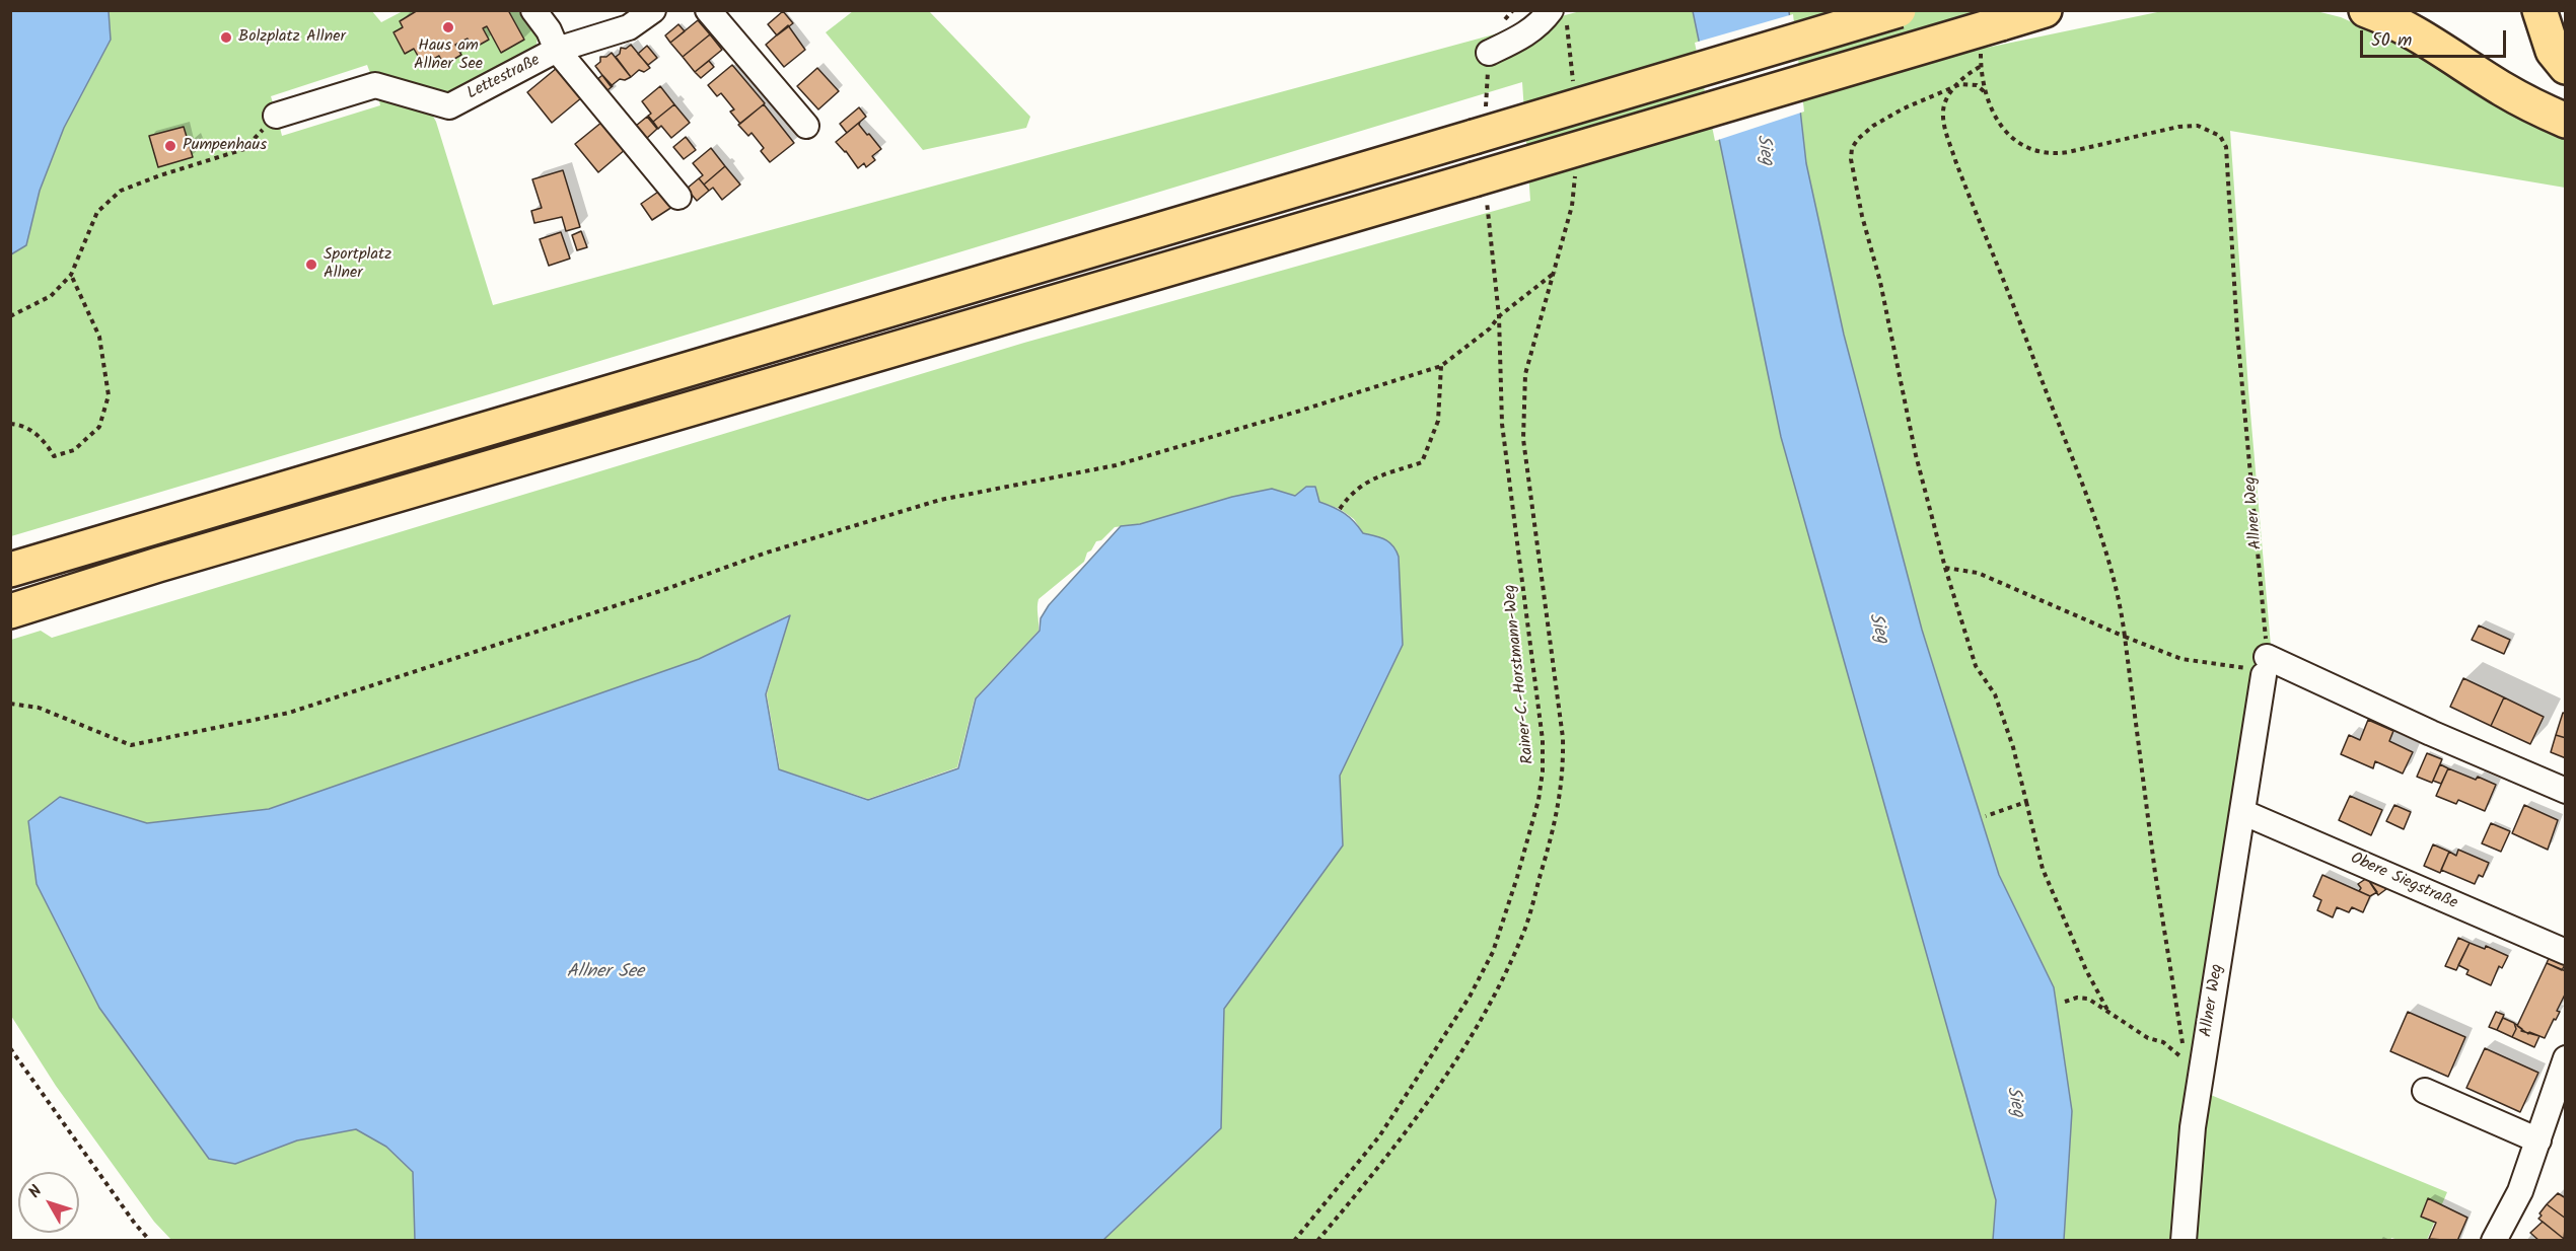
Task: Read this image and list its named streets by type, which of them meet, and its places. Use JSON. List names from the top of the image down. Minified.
{"streets":{"street":["Lettestraße","Allner Weg","Obere Siegstraße"],"path":["Rainer-C.-Horstmann-Weg"]},"crossings":[["Allner Weg","Obere Siegstraße"]],"water":["Sieg","Allner See"],"places":["Haus am Allner See","Bolzplatz Allner","Pumpenhaus","Sportplatz Allner"],"scale_bar":"50 m","north":"top left"}
